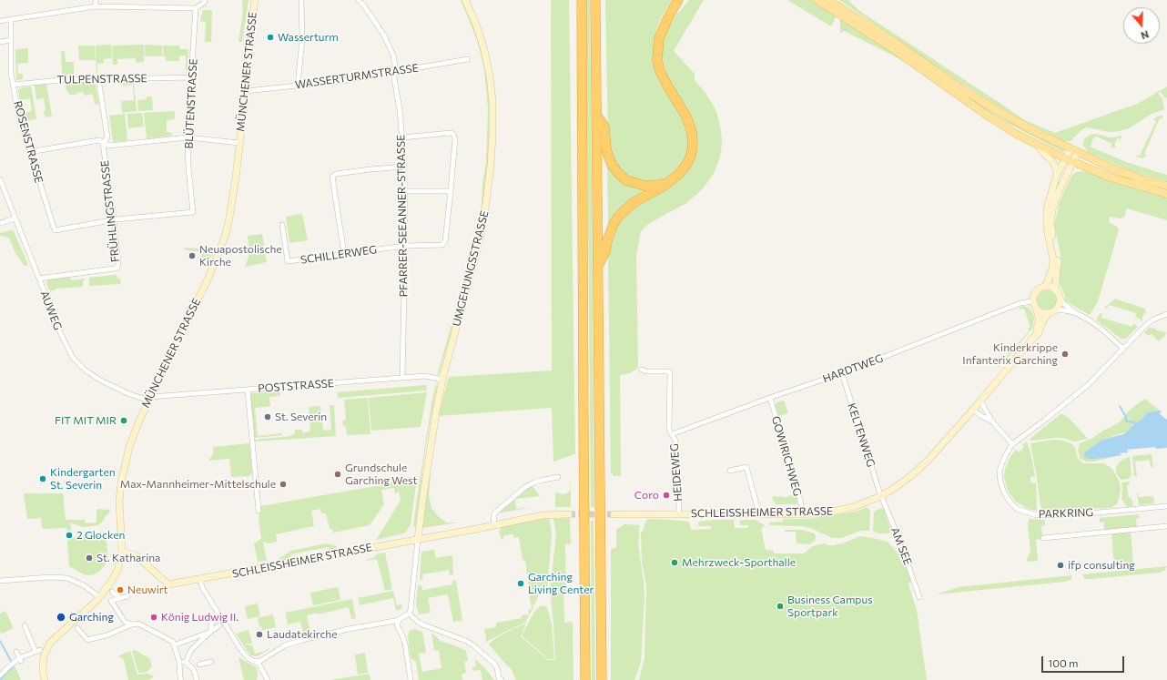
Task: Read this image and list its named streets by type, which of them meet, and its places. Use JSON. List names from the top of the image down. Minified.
{"streets":{"street":["MÜNCHENER STRASSE","WASSERTURMSTRASSE","TULPENSTRASSE","BLÜTENSTRASSE","ROSENSTRASSE","FRÜHLINGSTRASSE","PFARRER-SEEANNER-STRASSE","SCHILLERWEG","UMGEHUNGSSTRASSE","AUWEG","HARDTWEG","POSTSTRASSE","KELTENWEG","GOWIRICHWEG","HEIDEWEG","SCHLEISSHEIMER STRASSE","PARKRING","AM SEE"]},"crossings":[["MÜNCHENER STRASSE","WASSERTURMSTRASSE"],["MÜNCHENER STRASSE","AUWEG"],["MÜNCHENER STRASSE","POSTSTRASSE"],["MÜNCHENER STRASSE","SCHLEISSHEIMER STRASSE"],["WASSERTURMSTRASSE","PFARRER-SEEANNER-STRASSE"],["TULPENSTRASSE","BLÜTENSTRASSE"],["TULPENSTRASSE","ROSENSTRASSE"],["TULPENSTRASSE","FRÜHLINGSTRASSE"],["BLÜTENSTRASSE","ROSENSTRASSE"],["BLÜTENSTRASSE","FRÜHLINGSTRASSE"],["ROSENSTRASSE","FRÜHLINGSTRASSE"],["FRÜHLINGSTRASSE","AUWEG"],["PFARRER-SEEANNER-STRASSE","SCHILLERWEG"],["PFARRER-SEEANNER-STRASSE","POSTSTRASSE"],["UMGEHUNGSSTRASSE","POSTSTRASSE"],["UMGEHUNGSSTRASSE","SCHLEISSHEIMER STRASSE"],["AUWEG","POSTSTRASSE"],["HARDTWEG","KELTENWEG"],["HARDTWEG","GOWIRICHWEG"],["HARDTWEG","HEIDEWEG"],["HARDTWEG","SCHLEISSHEIMER STRASSE"],["KELTENWEG","SCHLEISSHEIMER STRASSE"],["KELTENWEG","AM SEE"],["GOWIRICHWEG","SCHLEISSHEIMER STRASSE"],["HEIDEWEG","SCHLEISSHEIMER STRASSE"],["SCHLEISSHEIMER STRASSE","AM SEE"]],"places":["Wasserturm","Neuapostolische Kirche","Kinderkrippe Infanterix Garching","St. Severin","FIT MIT MIR","Grundschule Garching West","Kindergarten St. Severin","Max-Mannheimer-Mittelschule","Coro","2 Glocken","St. Katharina","Mehrzweck-Sporthalle","ifp consulting","Garching Living Center","Neuwirt","Business Campus Sportpark","Garching","König Ludwig II.","Laudatekirche"],"scale_bar":"100 m","north":"bottom"}
